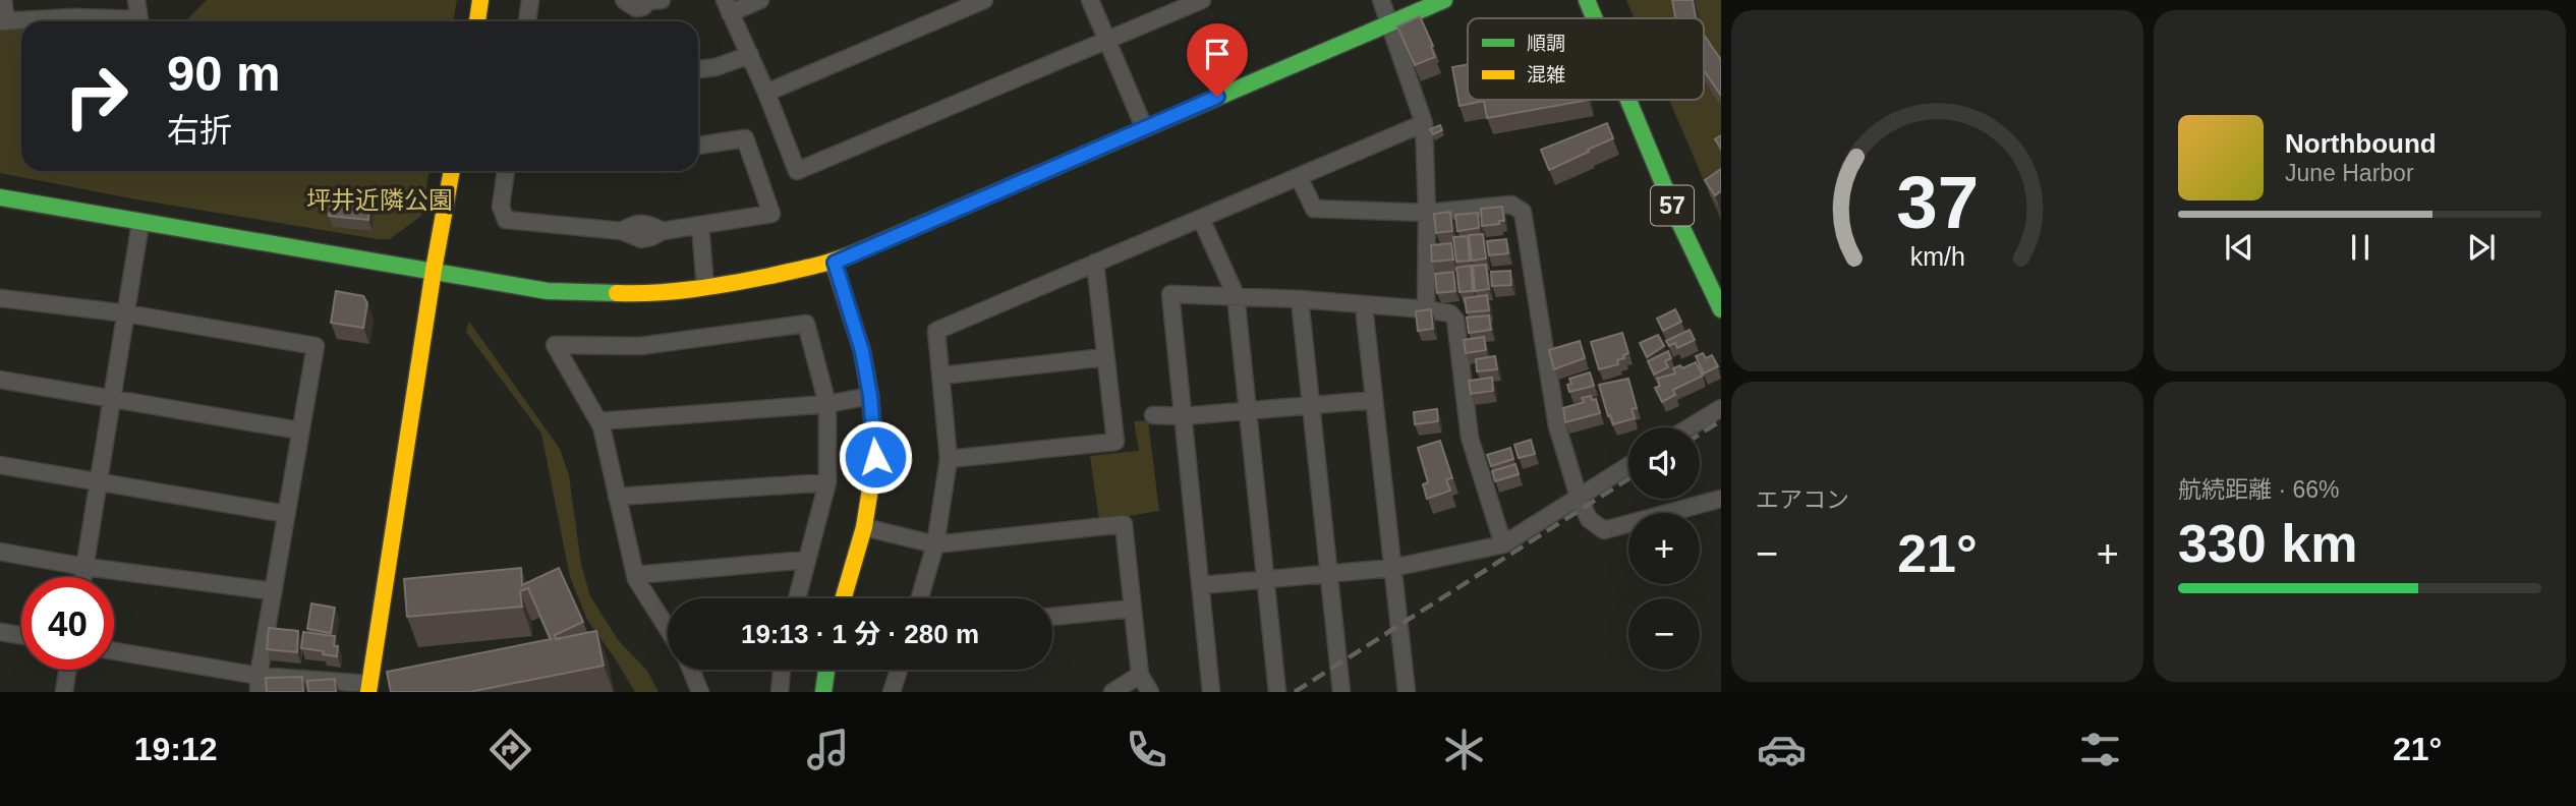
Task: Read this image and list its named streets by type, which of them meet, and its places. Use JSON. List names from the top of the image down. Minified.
{"streets":{"street":["57"]},"parks":["坪井近隣公園"],"legend":["順調","混雑"],"page":{"turn":["90 m","右折"],"song":["Northbound","June Harbor"],"tile":["エアコン",["航続距離 · 66%","330 km"]],"map_buttons":["+","−"],"heat":["−","21°","+"],"limit":"40","trip":"19:13 · 1 分 · 280 m","tabs":["19:12","21°"],"gauge":["37","km/h"]}}
